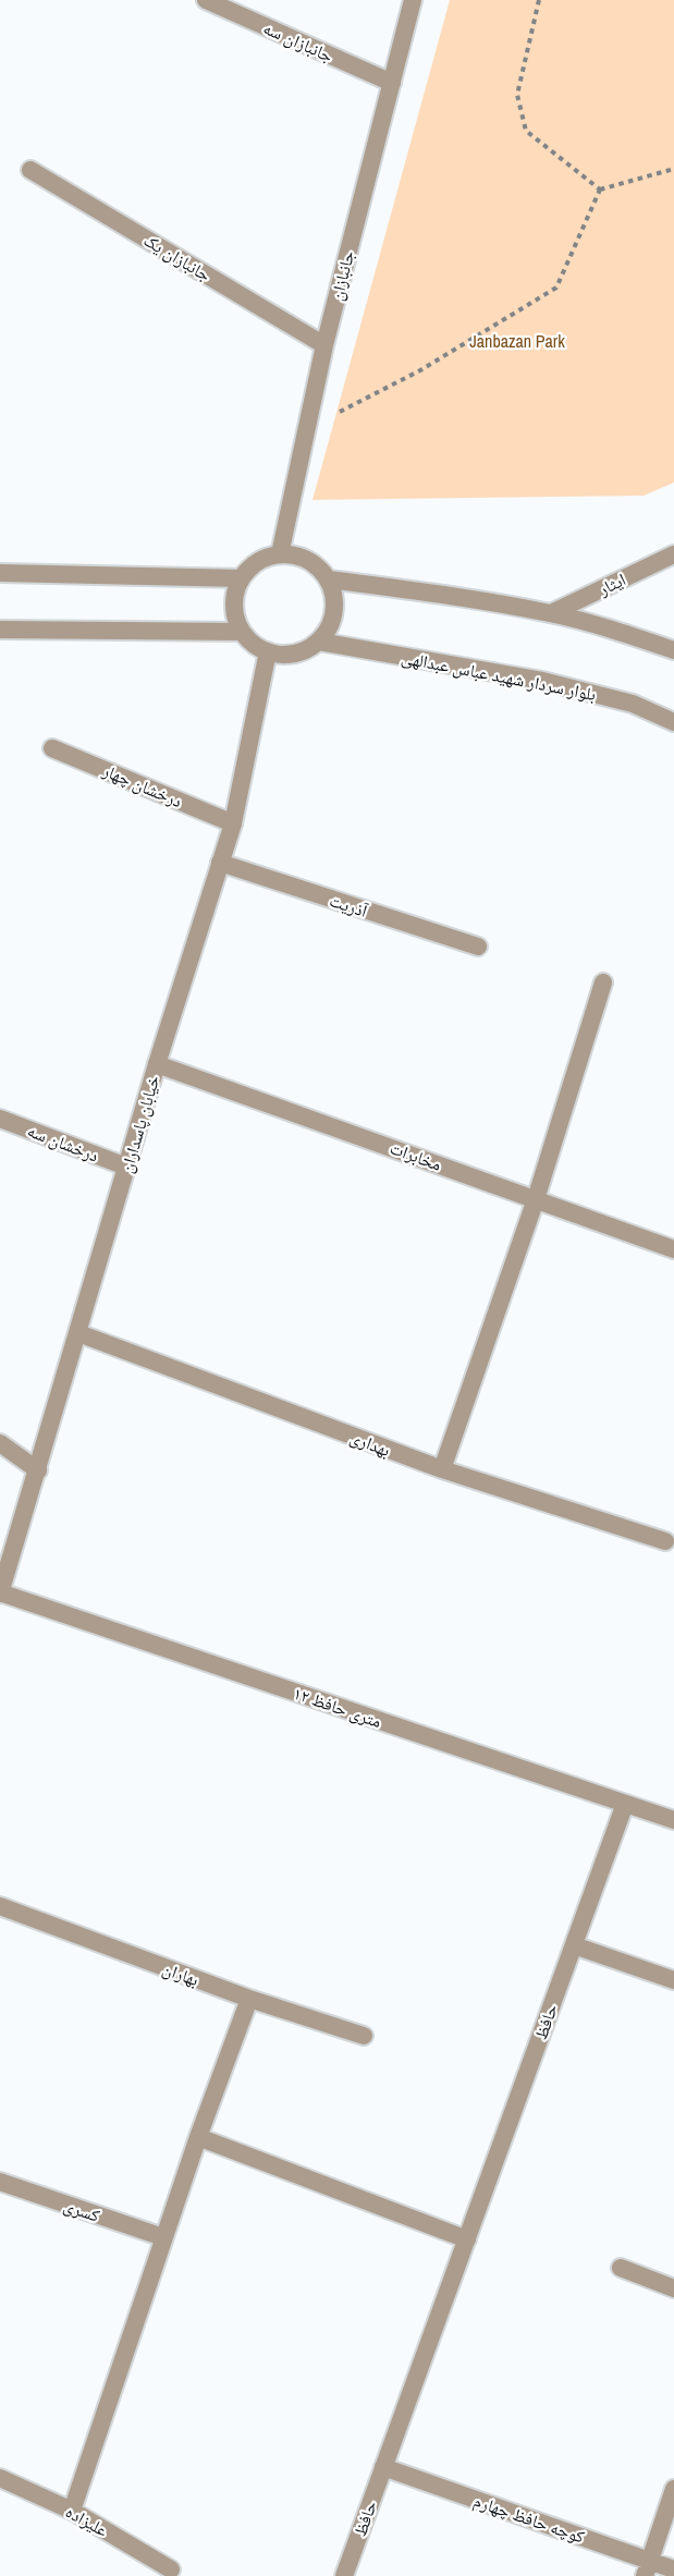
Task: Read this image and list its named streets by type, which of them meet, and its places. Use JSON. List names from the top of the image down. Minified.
{"streets":{"street":["جانبازان سه","جانبازان یک","جانبازان","ایثار","بلوار سردار شهید عباس عبدالهی","درخشان چهار","آذریت","خیابان پاسداران","درخشان سه","مخابرات","بهداری","۱۲ متری حافظ","بهاران","حافظ","کسری","کوچه حافظ چهارم","علیزاده"]},"crossings":[["جانبازان سه","جانبازان"],["جانبازان یک","جانبازان"],["جانبازان","بلوار سردار شهید عباس عبدالهی"],["جانبازان","خیابان پاسداران"],["بلوار سردار شهید عباس عبدالهی","خیابان پاسداران"],["درخشان چهار","خیابان پاسداران"],["آذریت","خیابان پاسداران"],["خیابان پاسداران","درخشان سه"],["خیابان پاسداران","مخابرات"],["خیابان پاسداران","بهداری"],["خیابان پاسداران","۱۲ متری حافظ"],["۱۲ متری حافظ","حافظ"],["حافظ","کوچه حافظ چهارم"]],"parks":["Janbazan Park"]}
